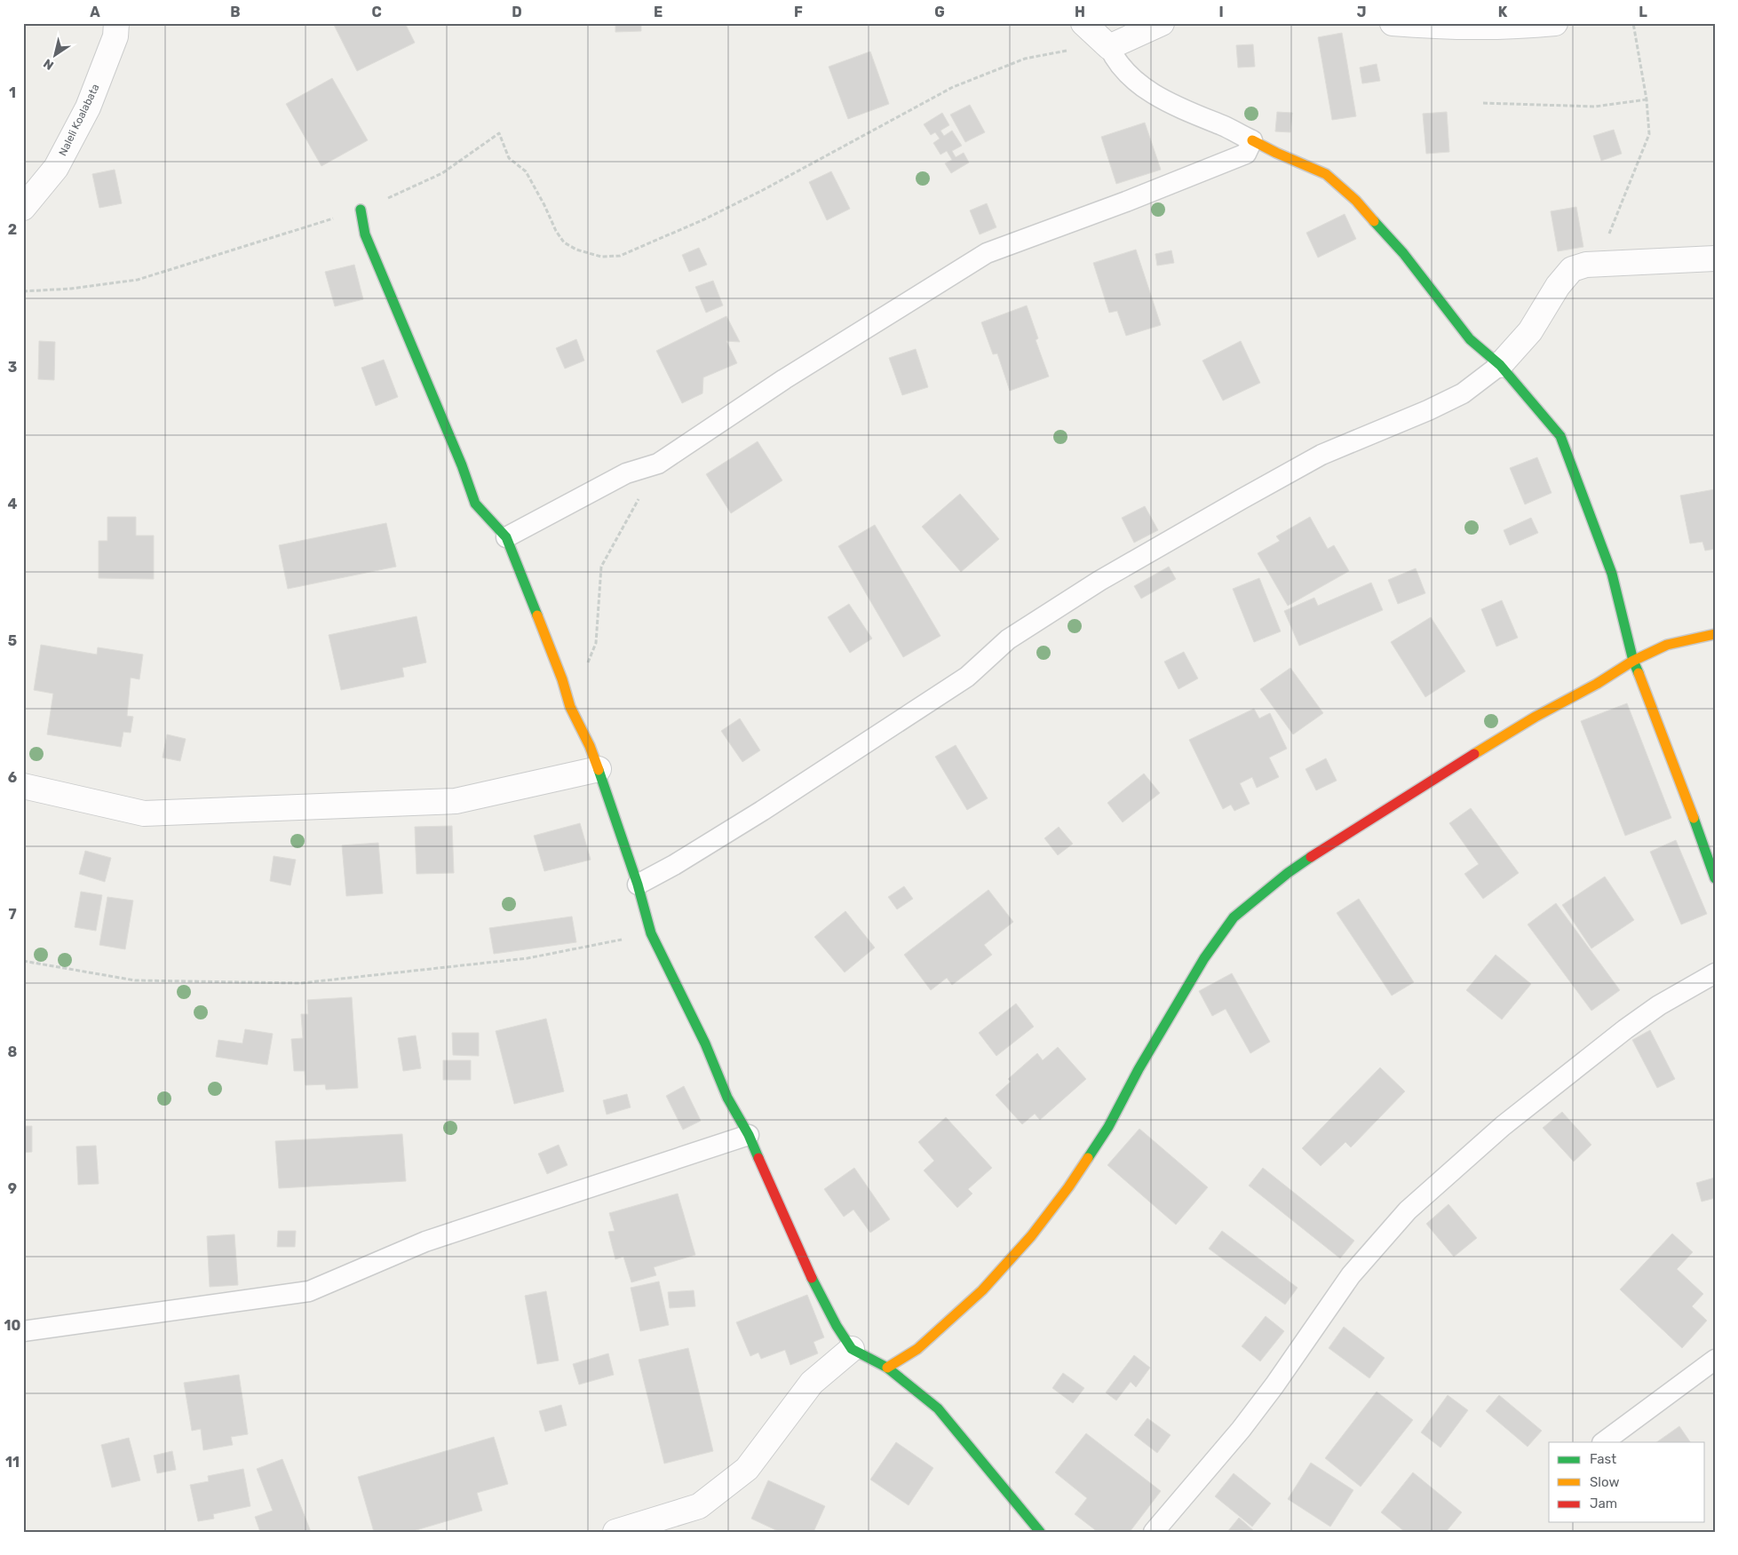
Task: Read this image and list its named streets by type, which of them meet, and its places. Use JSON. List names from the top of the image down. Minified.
{"streets":{"street":["Naleli Koalabata"]},"legend":["Fast","Slow","Jam"],"north":"bottom left","grid":{"columns":["A","B","C","D","E","F","G","H","I","J","K","L"],"rows":["1","2","3","4","5","6","7","8","9","10","11"]}}
